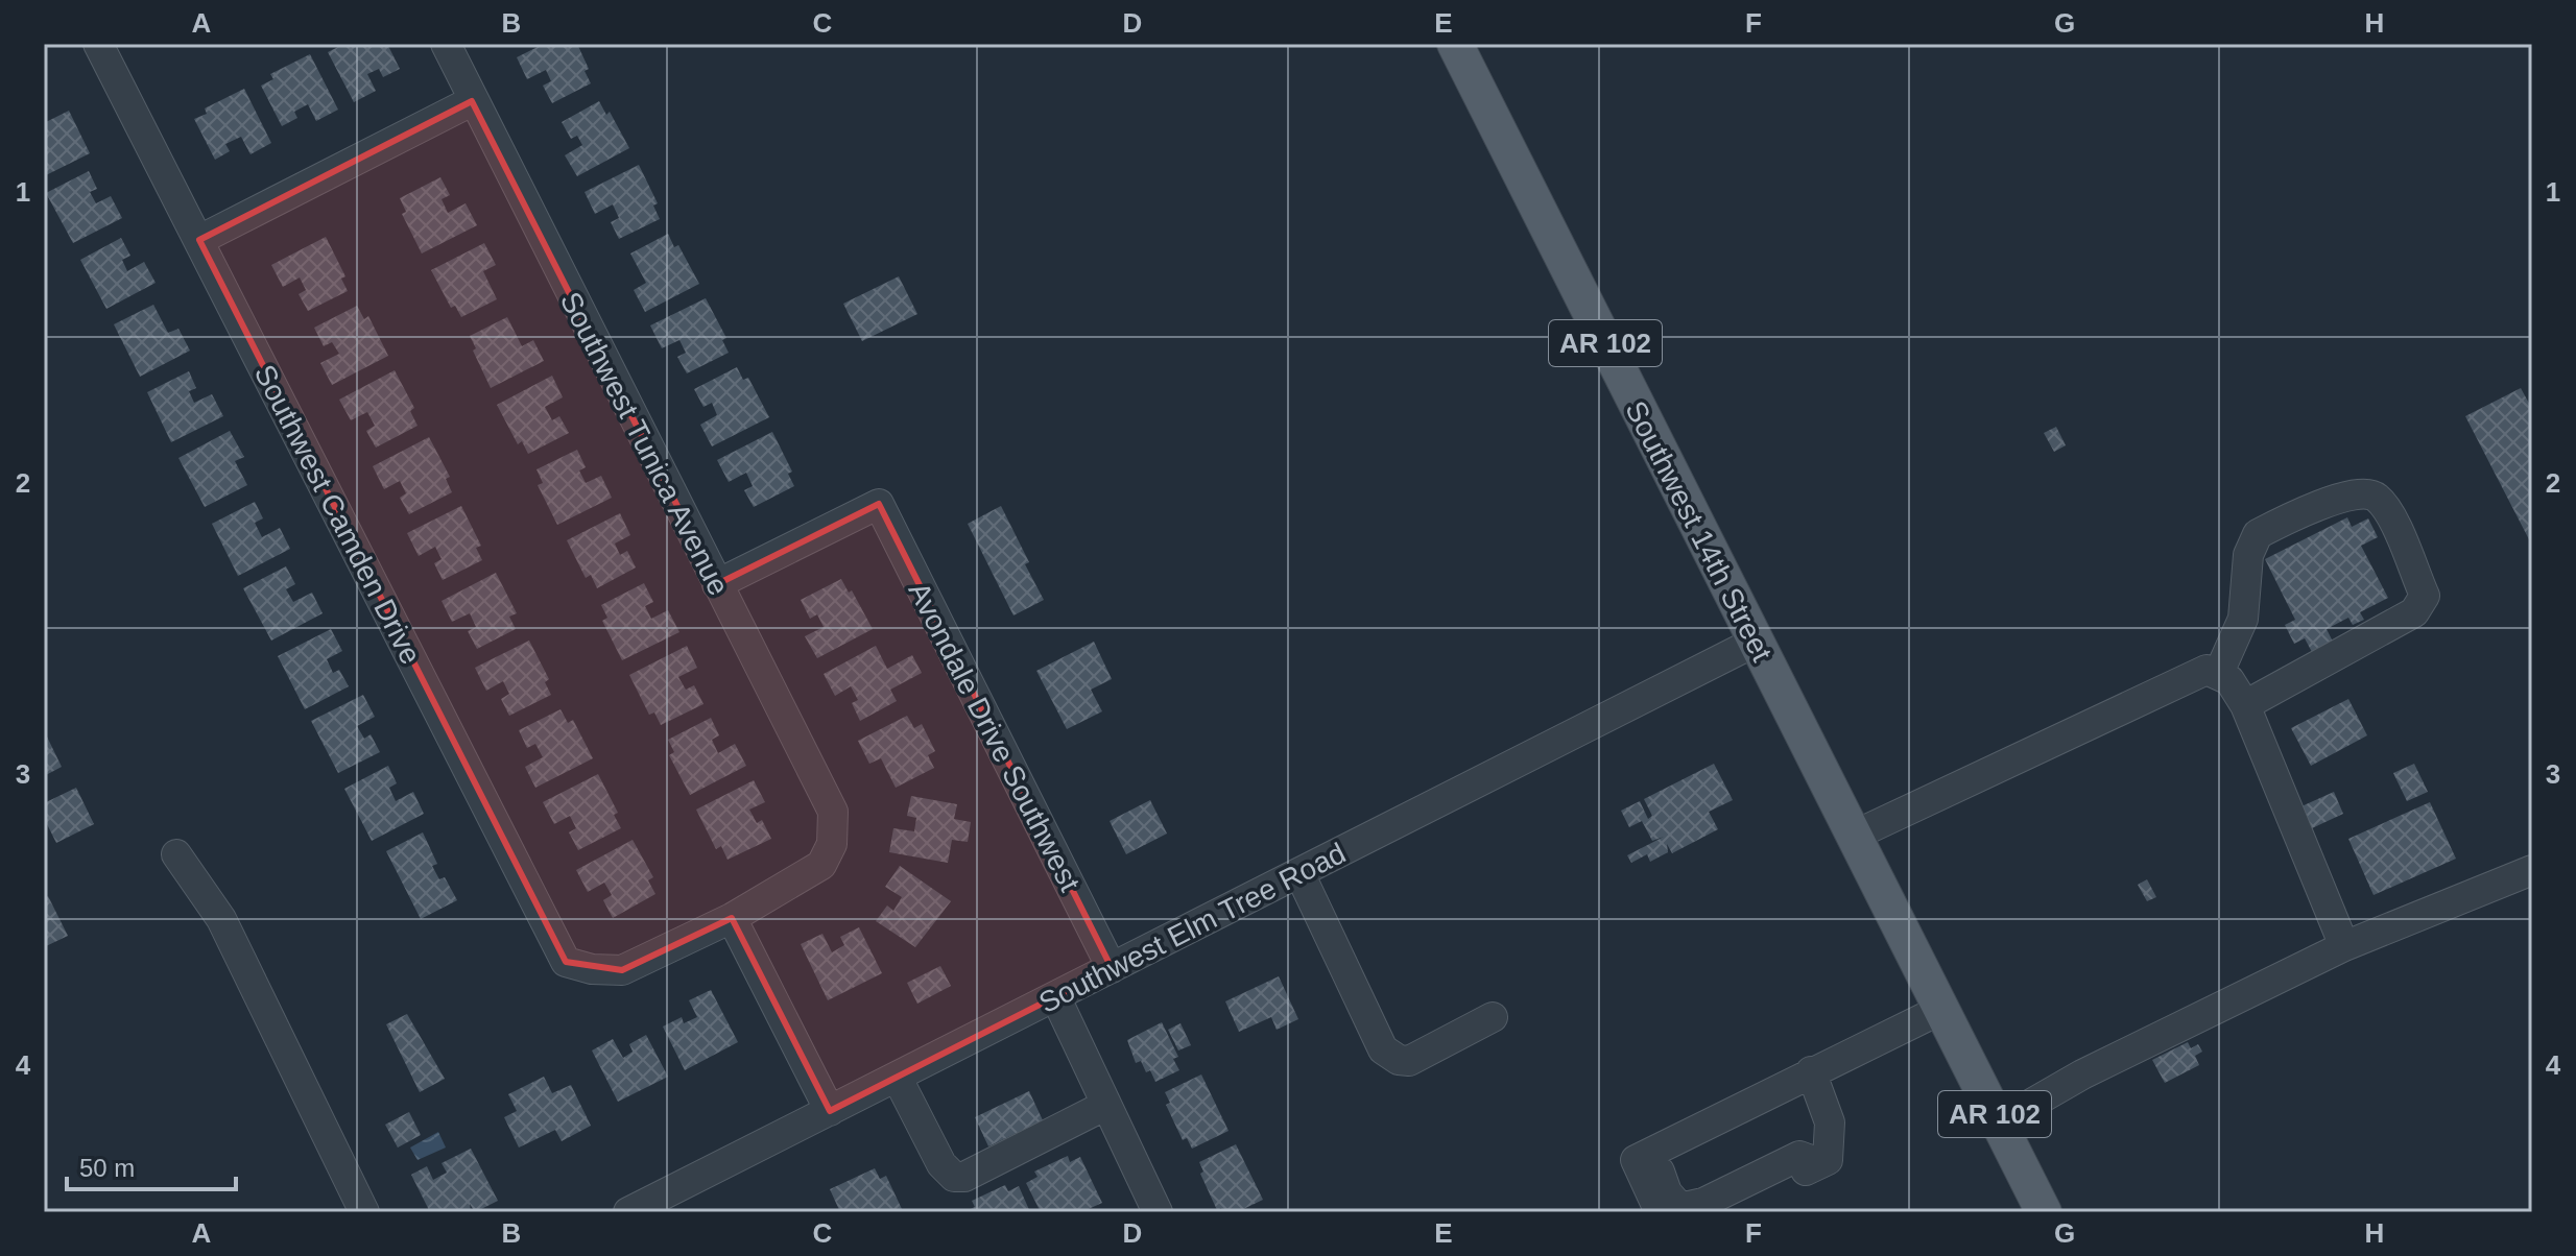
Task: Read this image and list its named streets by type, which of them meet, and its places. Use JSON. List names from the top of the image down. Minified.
{"streets":{"main road":["AR 102","Southwest 14th Street"],"street":["Southwest Tunica Avenue","Southwest Camden Drive","Avondale Drive Southwest","Southwest Elm Tree Road"]},"crossings":[["AR 102","Southwest 14th Street"],["Southwest Tunica Avenue","Southwest Camden Drive"],["Southwest Tunica Avenue","Avondale Drive Southwest"],["Southwest 14th Street","Southwest Elm Tree Road"],["Avondale Drive Southwest","Southwest Elm Tree Road"]],"scale_bar":"50 m","grid":{"columns":["A","B","C","D","E","F","G","H"],"rows":["1","2","3","4"]}}
